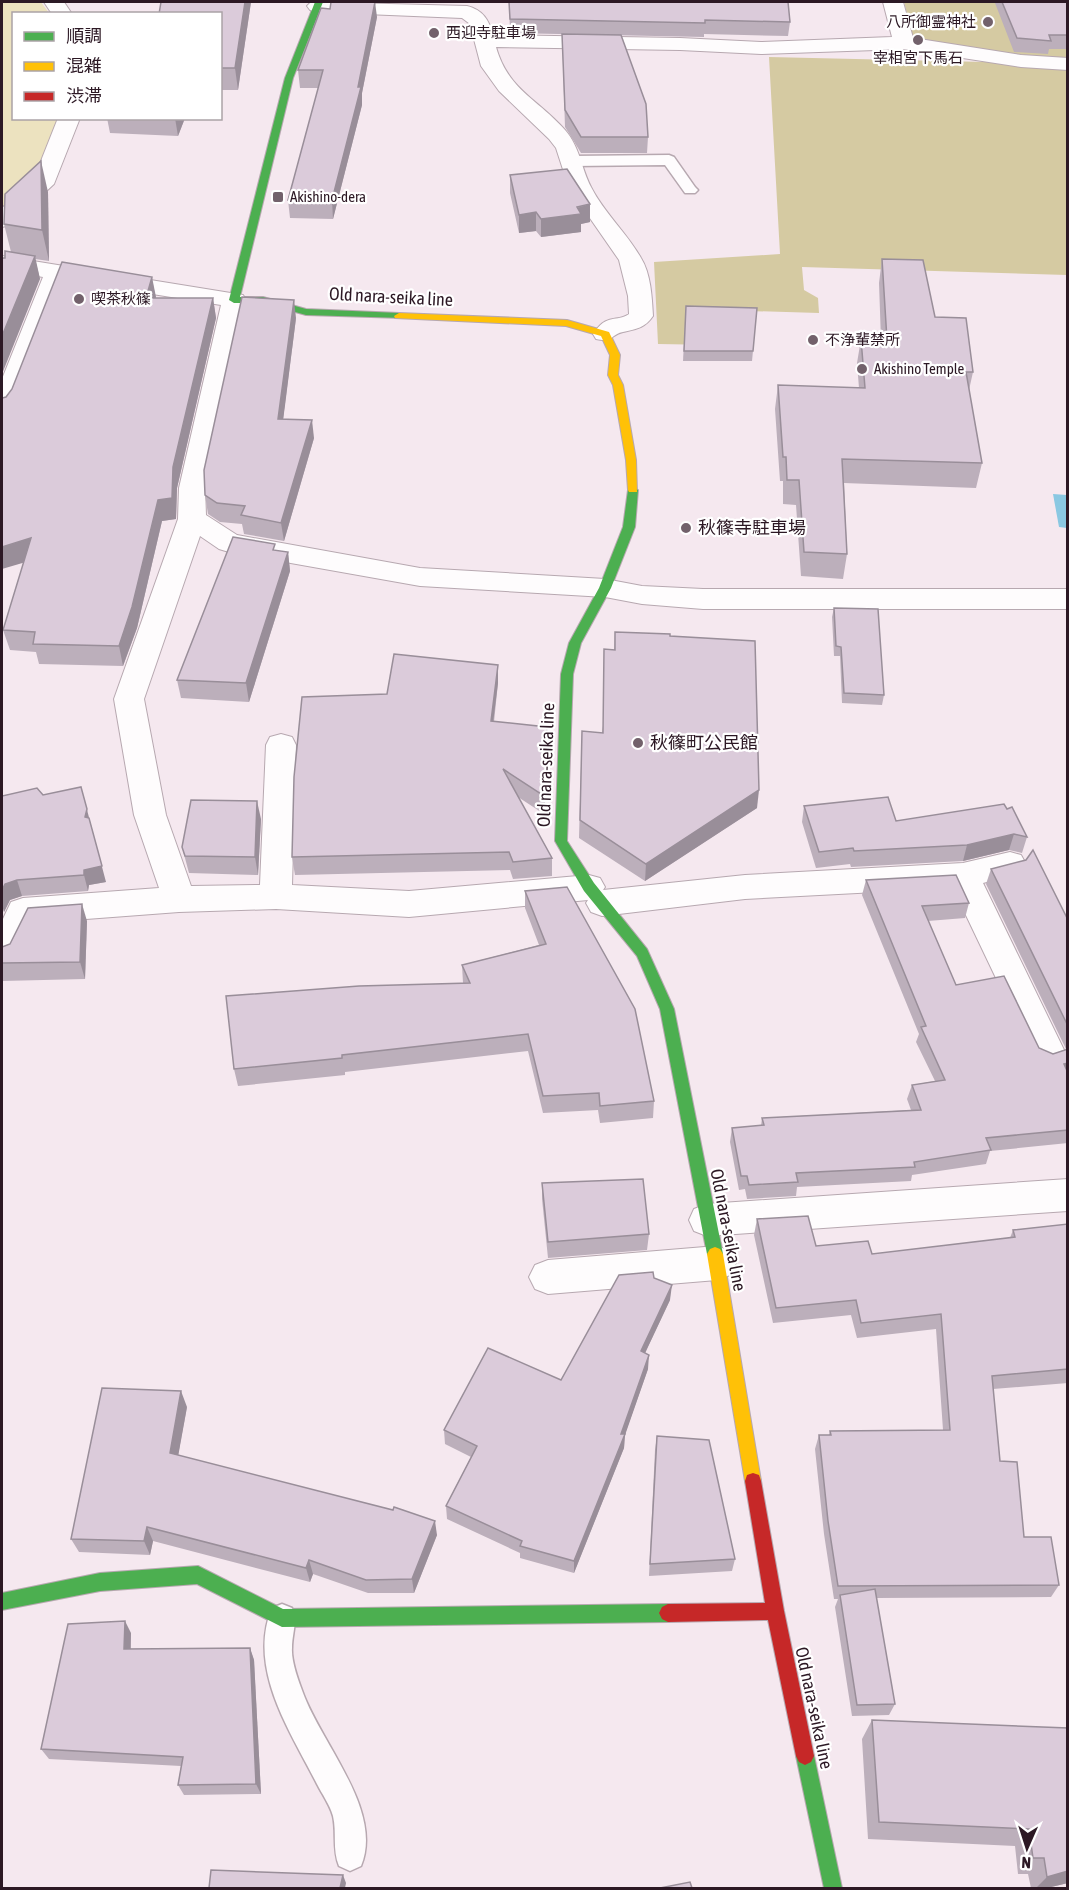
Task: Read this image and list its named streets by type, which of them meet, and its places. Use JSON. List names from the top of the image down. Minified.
{"streets":{"street":["Old nara-seika line"]},"places":{"other":["八所御霊神社","西迎寺駐車場","宰相宮下馬石","喫茶秋篠","不浄輩禁所","Akishino Temple","秋篠寺駐車場","秋篠町公民館"],"transit":["Akishino-dera"]},"legend":["順調","混雑","渋滞"],"north":"bottom"}
